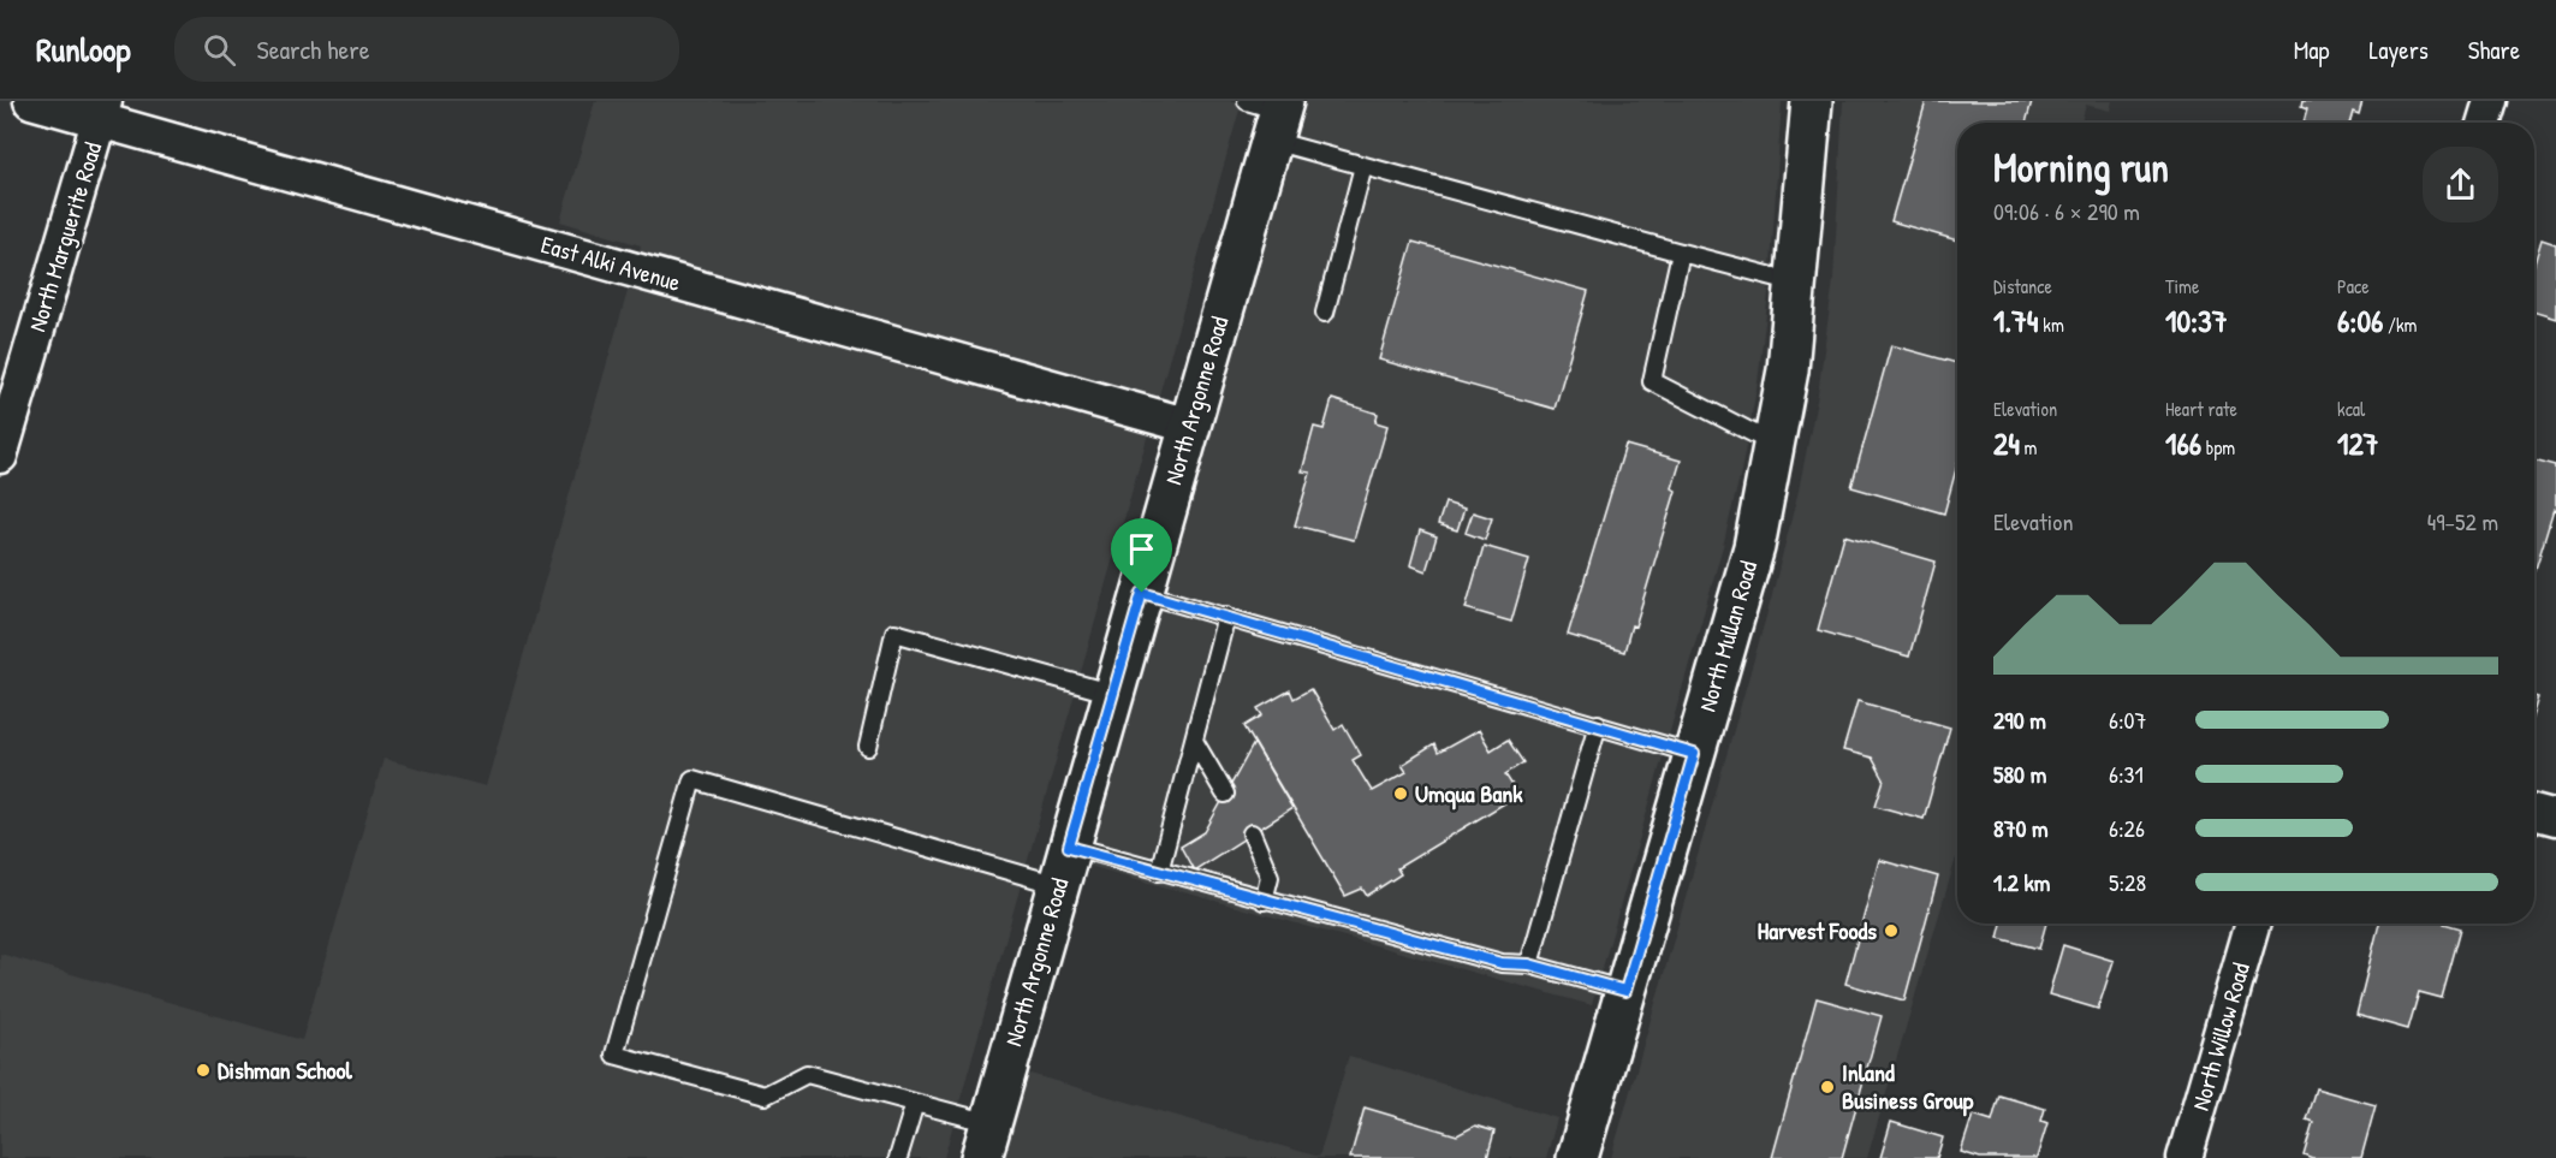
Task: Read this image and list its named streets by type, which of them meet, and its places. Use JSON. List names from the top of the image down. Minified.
{"streets":{"main road":["North Argonne Road","North Mullan Road"],"street":["North Marguerite Road","East Alki Avenue","North Willow Road"]},"crossings":[["North Marguerite Road","East Alki Avenue"],["East Alki Avenue","North Argonne Road"]],"places":["Umqua Bank","Harvest Foods","Dishman School","Inland Business Group"],"page":{"header":"Runloop","search":"Search here","nav":["Map","Layers","Share"],"heading":["Morning run","09:06 · 6 × 290 m"],"stats":[["Distance","1.74 km"],["Time","10:37"],["Pace","6:06 /km"],["Elevation","24 m"],["Heart rate","166 bpm"],["kcal","127"]],"chart":["Elevation","49–52 m"],"list":[{"name":"290 m","note":"6:07"},{"name":"580 m","note":"6:31"},{"name":"870 m","note":"6:26"},{"name":"1.2 km","note":"5:28"}]}}
